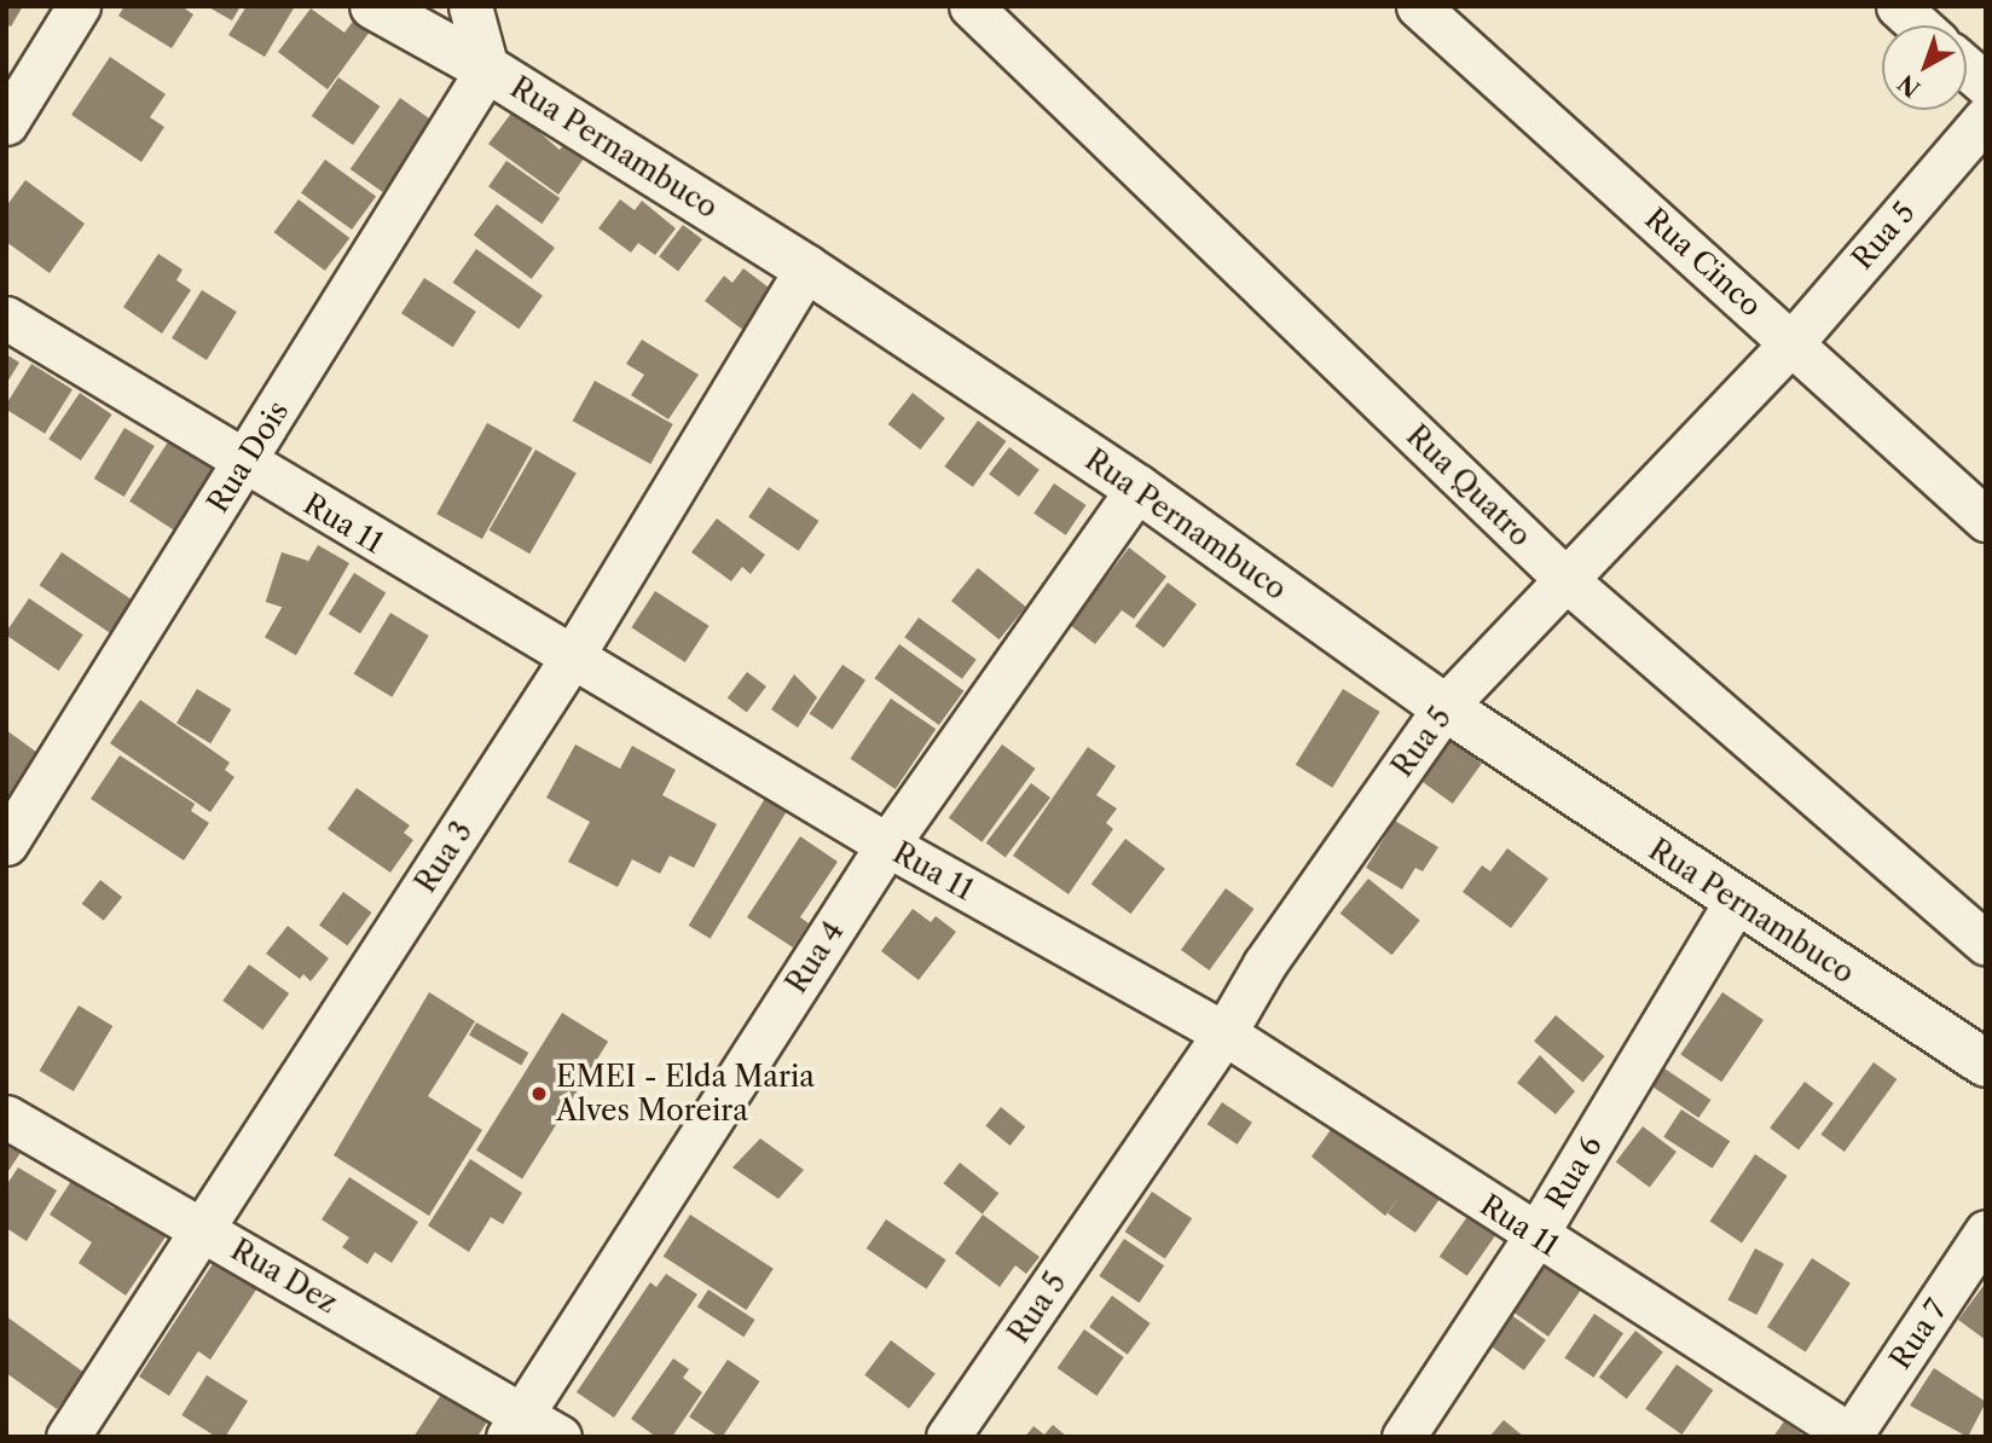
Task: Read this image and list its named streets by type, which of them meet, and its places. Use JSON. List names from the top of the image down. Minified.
{"streets":{"street":["Rua Pernambuco","Rua 5","Rua Cinco","Rua Dois","Rua Quatro","Rua 11","Rua 3","Rua 4","Rua 6","Rua Dez","Rua 7"]},"crossings":[["Rua Pernambuco","Rua 5"],["Rua Pernambuco","Rua Dois"],["Rua Pernambuco","Rua 3"],["Rua Pernambuco","Rua 4"],["Rua Pernambuco","Rua 6"],["Rua 5","Rua Cinco"],["Rua 5","Rua Quatro"],["Rua 5","Rua 11"],["Rua Dois","Rua 11"],["Rua 11","Rua 3"],["Rua 11","Rua 4"],["Rua 11","Rua 6"],["Rua 11","Rua 7"],["Rua 3","Rua Dez"],["Rua 4","Rua Dez"]],"places":["EMEI - Elda Maria Alves Moreira"],"north":"bottom left"}
